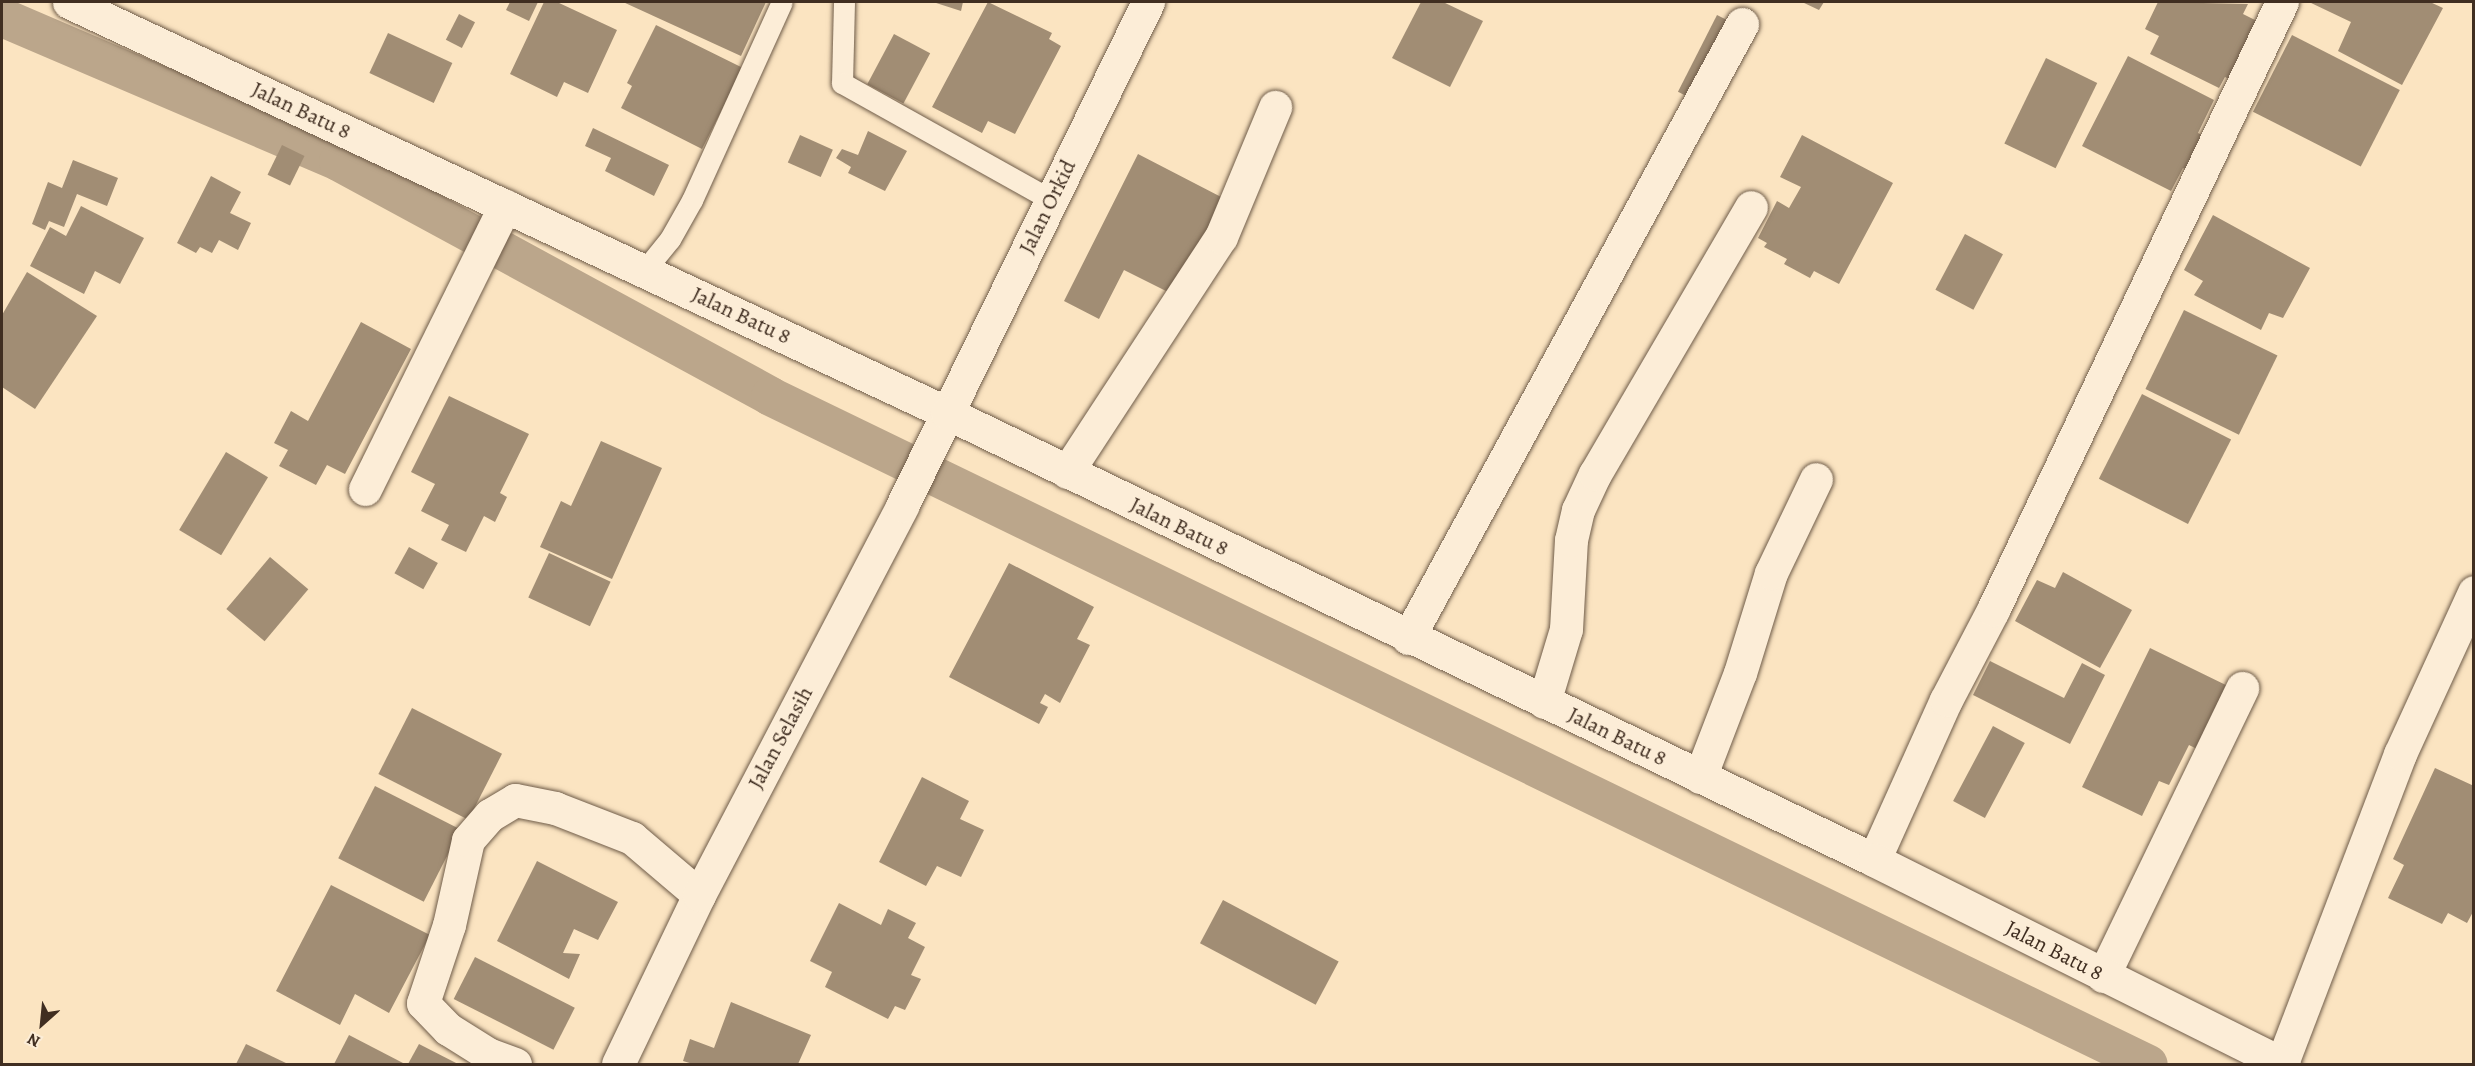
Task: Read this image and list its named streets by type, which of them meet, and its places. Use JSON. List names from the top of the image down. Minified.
{"streets":{"street":["Jalan Batu 8","Jalan Orkid","Jalan Selasih"]},"crossings":[["Jalan Batu 8","Jalan Orkid"],["Jalan Batu 8","Jalan Selasih"],["Jalan Orkid","Jalan Selasih"]],"north":"bottom left"}
